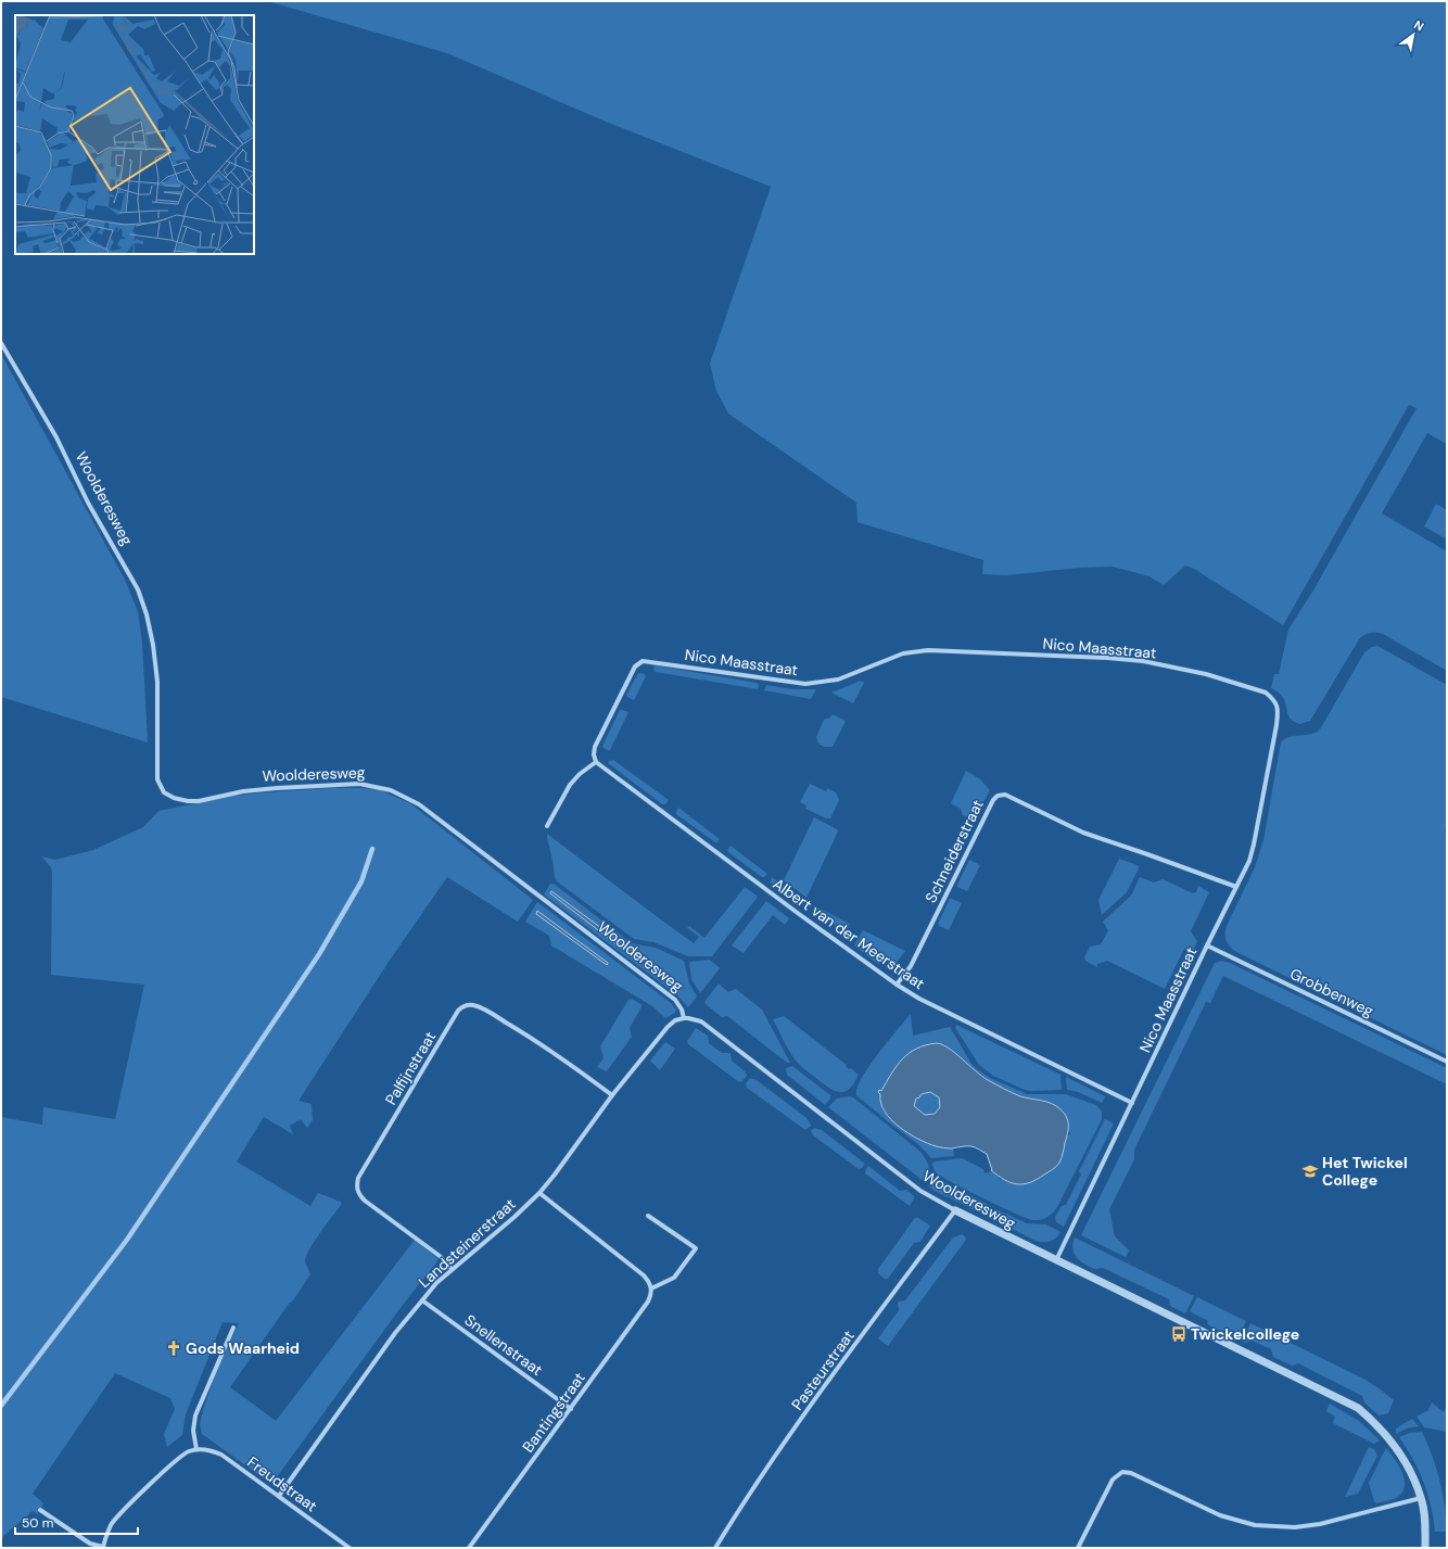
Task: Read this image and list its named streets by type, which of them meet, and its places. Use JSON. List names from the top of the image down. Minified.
{"streets":{"street":["Woolderesweg","Nico Maasstraat","Schneiderstraat","Albert van der Meerstraat","Grobbenweg","Palfijnstraat","Landsteinerstraat","Snellenstraat","Pasteurstraat","Bantingstraat","Freudstraat"]},"crossings":[["Woolderesweg","Nico Maasstraat"],["Woolderesweg","Landsteinerstraat"],["Woolderesweg","Pasteurstraat"],["Nico Maasstraat","Schneiderstraat"],["Nico Maasstraat","Albert van der Meerstraat"],["Nico Maasstraat","Grobbenweg"],["Schneiderstraat","Albert van der Meerstraat"],["Palfijnstraat","Landsteinerstraat"],["Landsteinerstraat","Snellenstraat"],["Landsteinerstraat","Freudstraat"],["Snellenstraat","Bantingstraat"]],"places":{"school or university":["Het Twickel College"],"bus stop":["Twickelcollege"],"church":["Gods Waarheid"]},"scale_bar":"50 m","north":"top right"}
